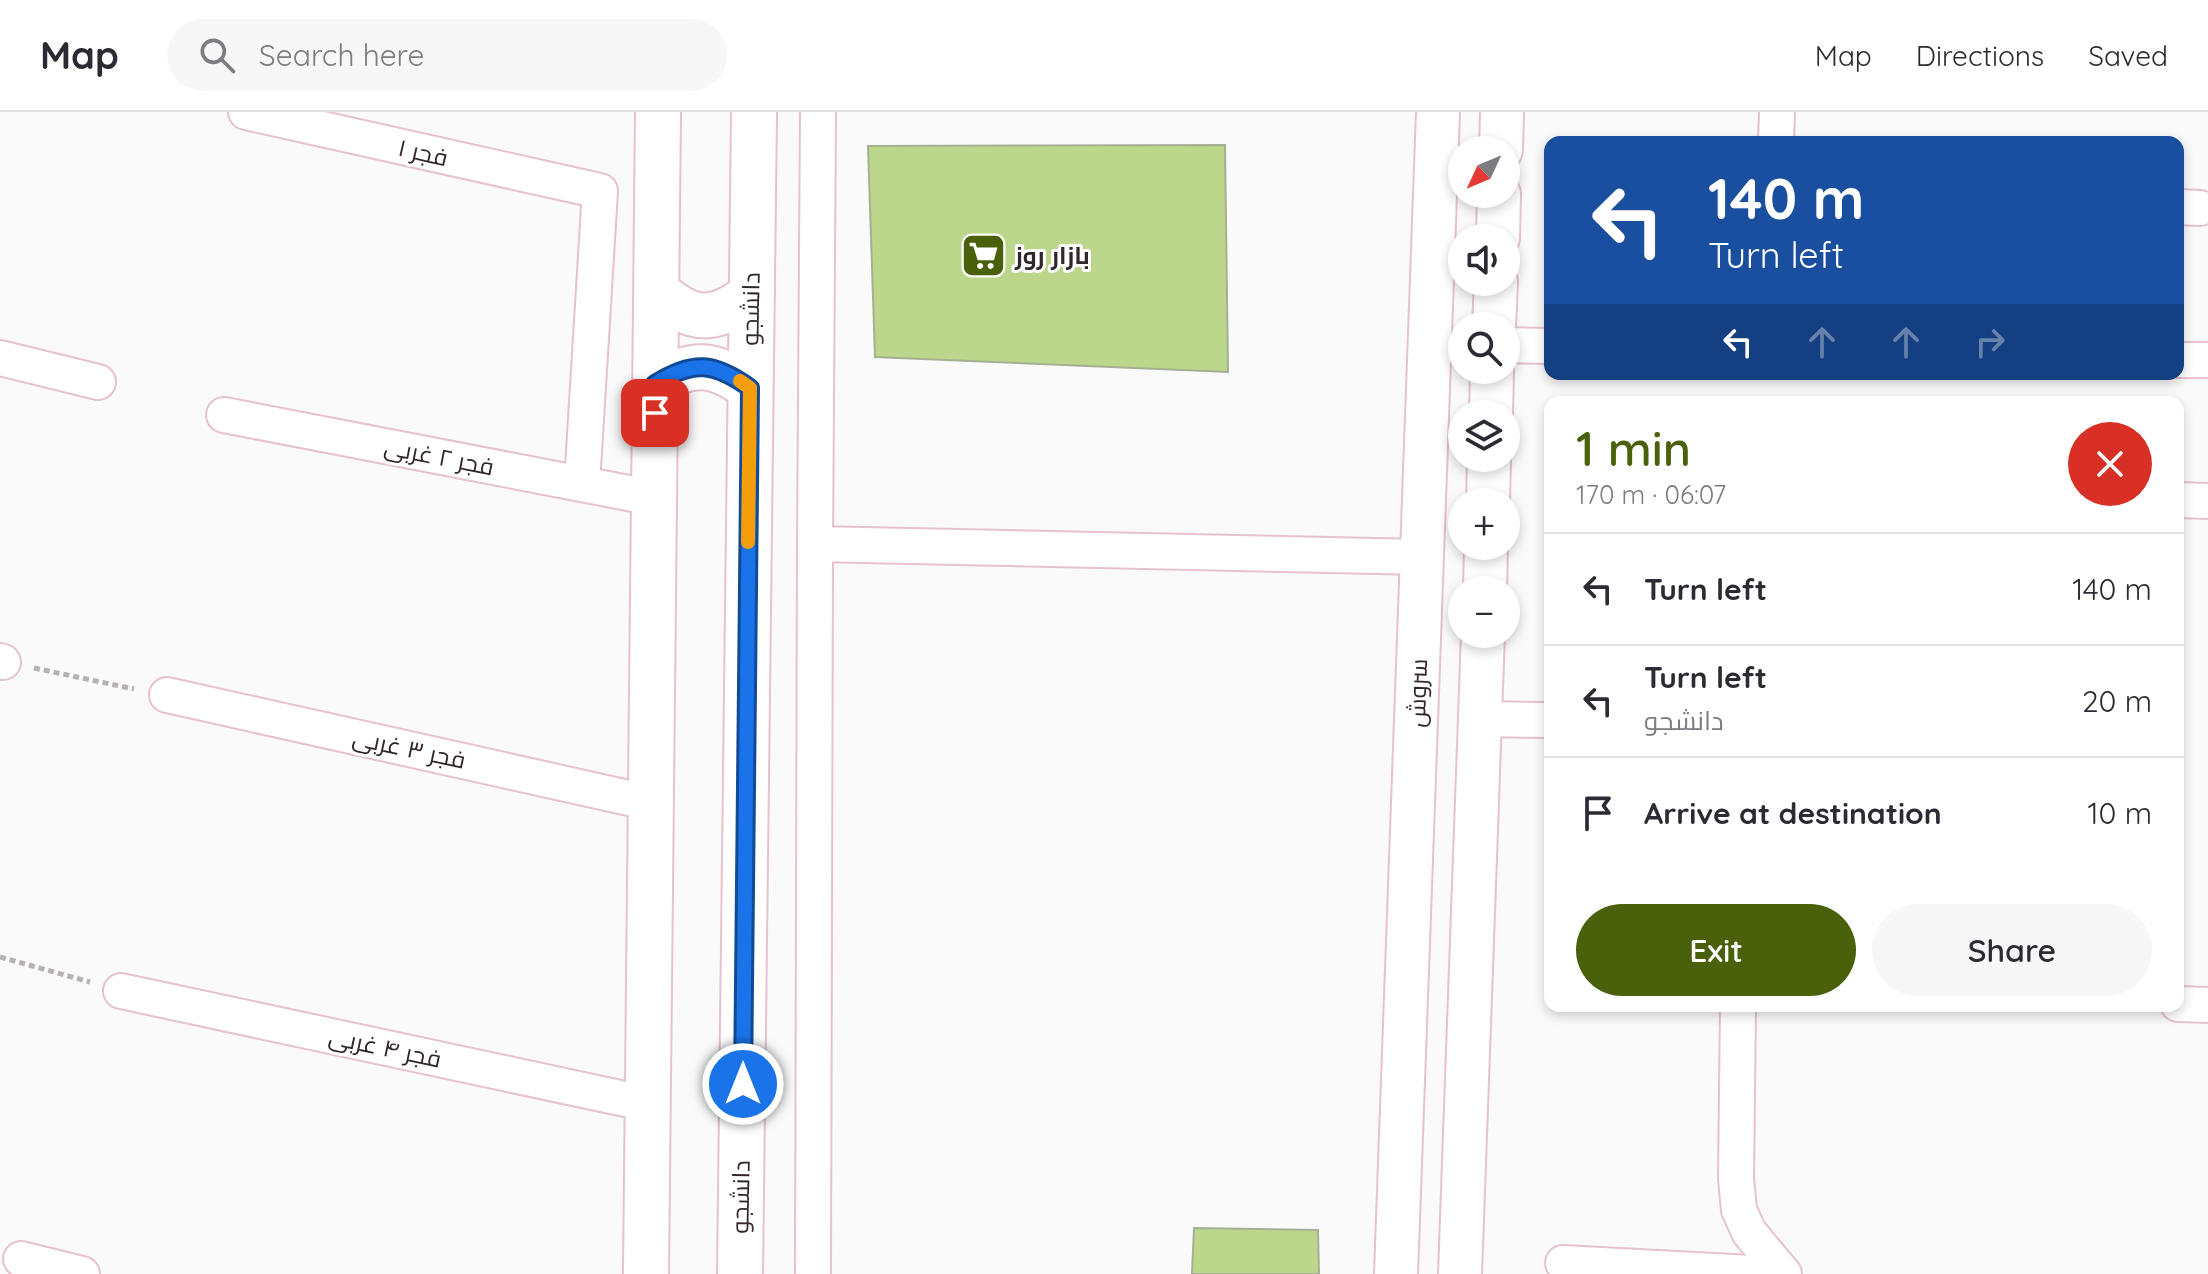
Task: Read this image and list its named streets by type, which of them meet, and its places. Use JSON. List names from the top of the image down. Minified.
{"streets":{"main road":["دانشجو"],"street":["فجر ۱","فجر ۲ غربی","سروش","فجر ۳ غربی","فجر ۴ غربی"]},"crossings":[["فجر ۱","فجر ۲ غربی"]],"places":{"supermarket":["بازار روز"]},"north":"bottom left","page":{"header":"Map","search":"Search here","nav":["Map","Directions","Saved"],"map_buttons":["+","−"],"turn":["140 m","Turn left"],"heading":["1 min","170 m · 06:07"],"list":[{"name":"Turn left","value":"140 m"},{"name":"Turn left","note":"دانشجو","value":"20 m"},{"name":"Arrive at destination","value":"10 m"}],"buttons":["Exit","Share"]}}
